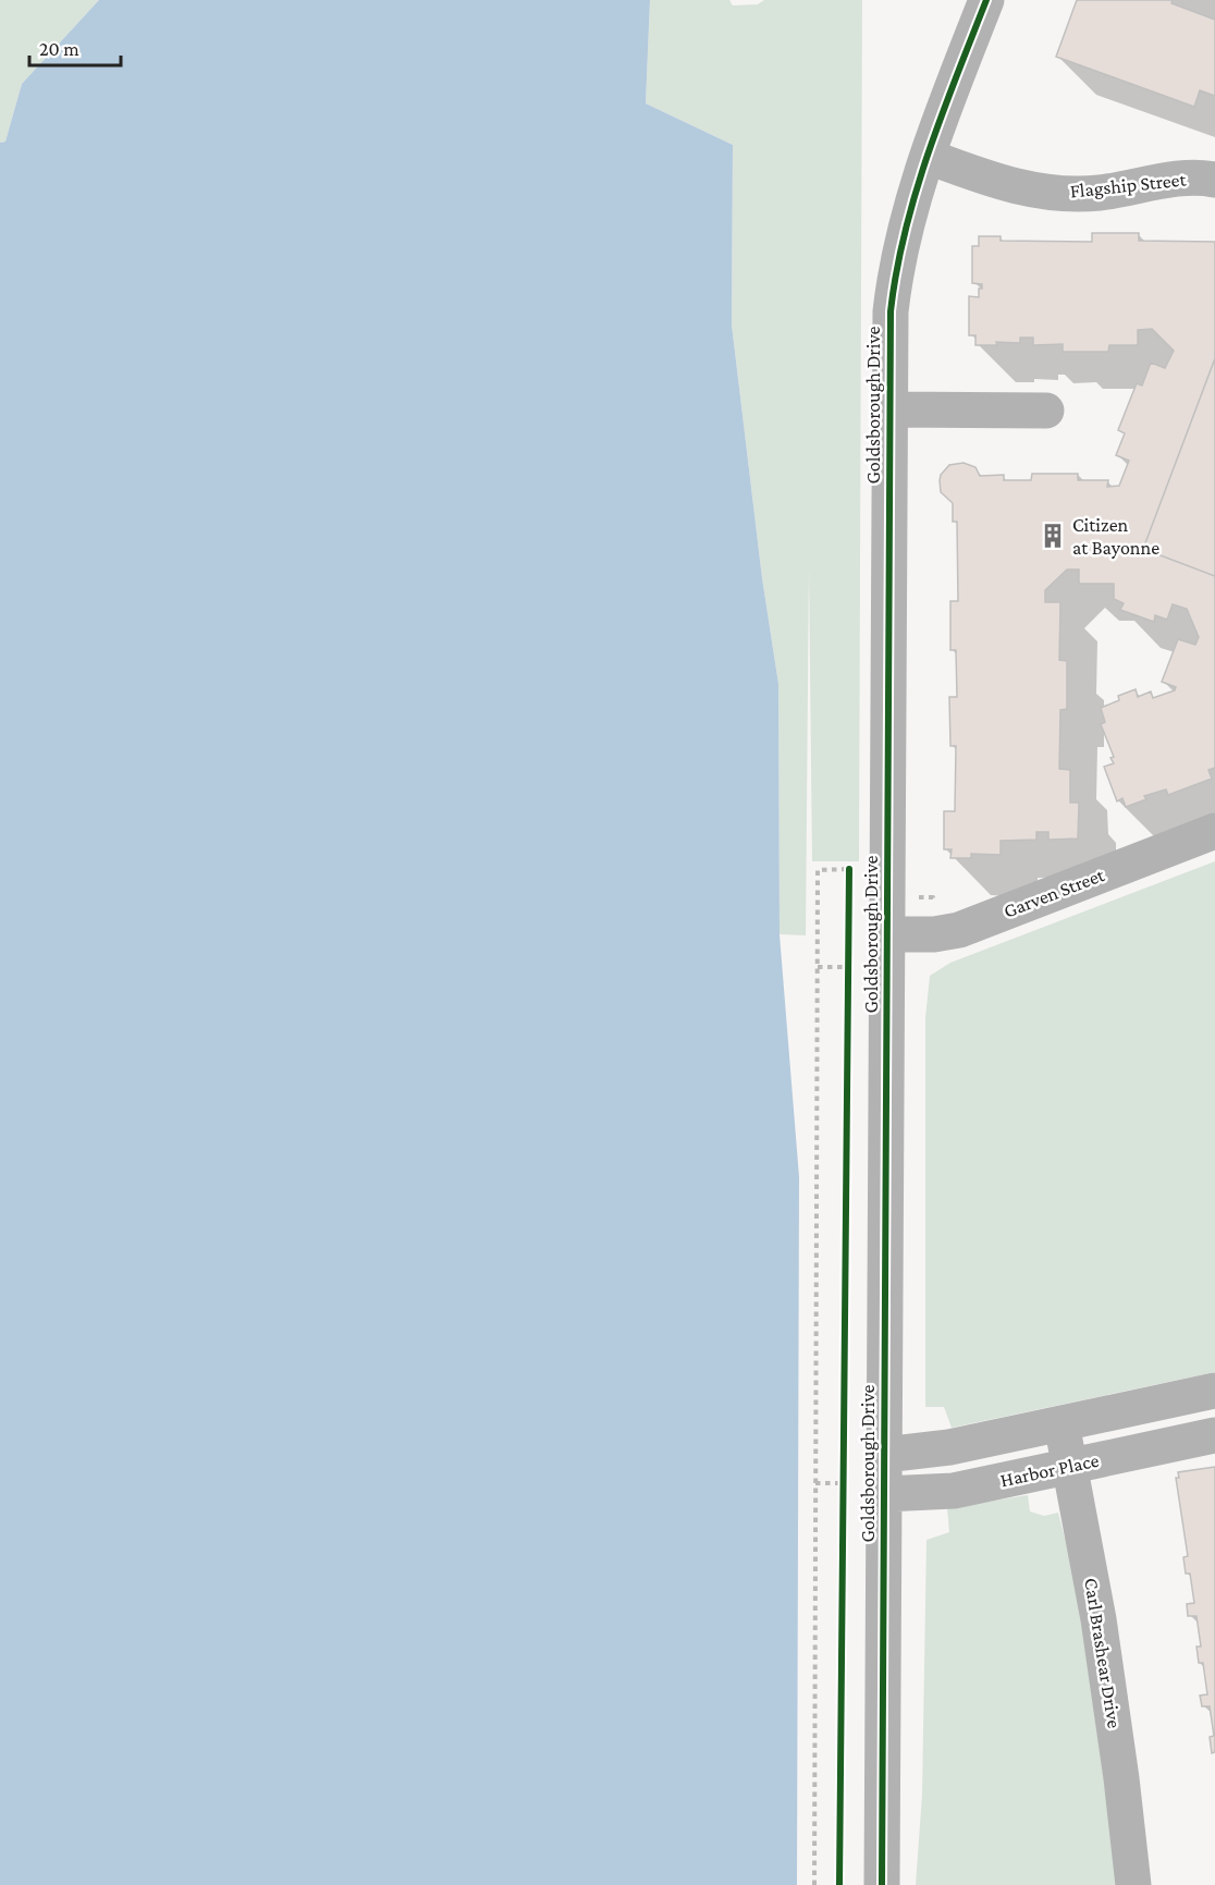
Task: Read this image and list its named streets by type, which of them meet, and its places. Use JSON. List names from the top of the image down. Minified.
{"streets":{"street":["Flagship Street","Goldsborough Drive","Garven Street","Harbor Place","Carl Brashear Drive"]},"crossings":[["Flagship Street","Goldsborough Drive"],["Goldsborough Drive","Garven Street"],["Goldsborough Drive","Harbor Place"],["Harbor Place","Carl Brashear Drive"]],"places":{"building":["Citizen at Bayonne"]},"scale_bar":"20 m"}
